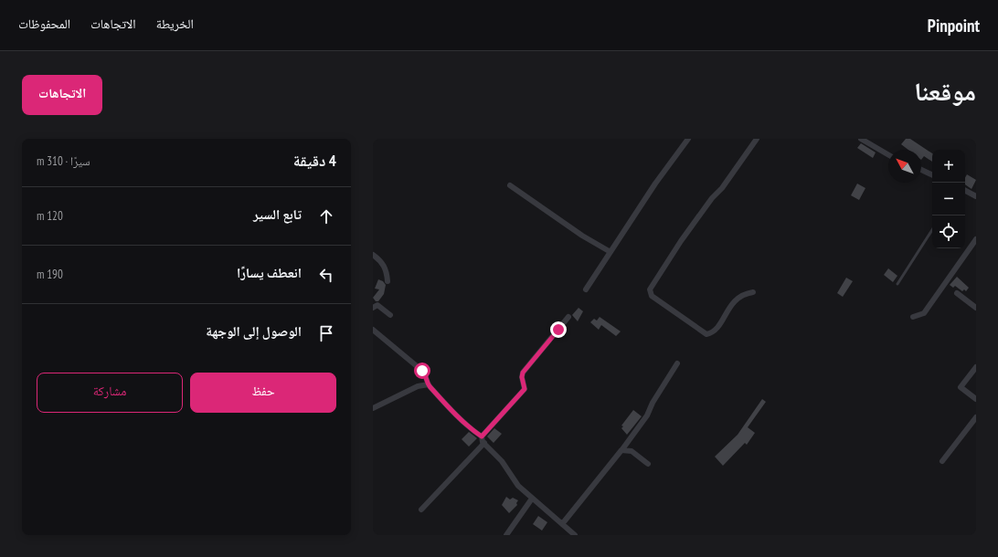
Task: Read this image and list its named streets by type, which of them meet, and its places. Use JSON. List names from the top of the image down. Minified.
{"north":"top left","page":{"header":"Pinpoint","nav":["الخريطة","الاتجاهات","المحفوظات"],"title":"موقعنا","buttons":["الاتجاهات",["حفظ","مشاركة"]],"heading":["4 دقيقة","سيرًا · 310 m"],"map_buttons":["+","−"],"list":[["تابع السير","120 m"],["انعطف يسارًا","190 m"],"الوصول إلى الوجهة"]}}
